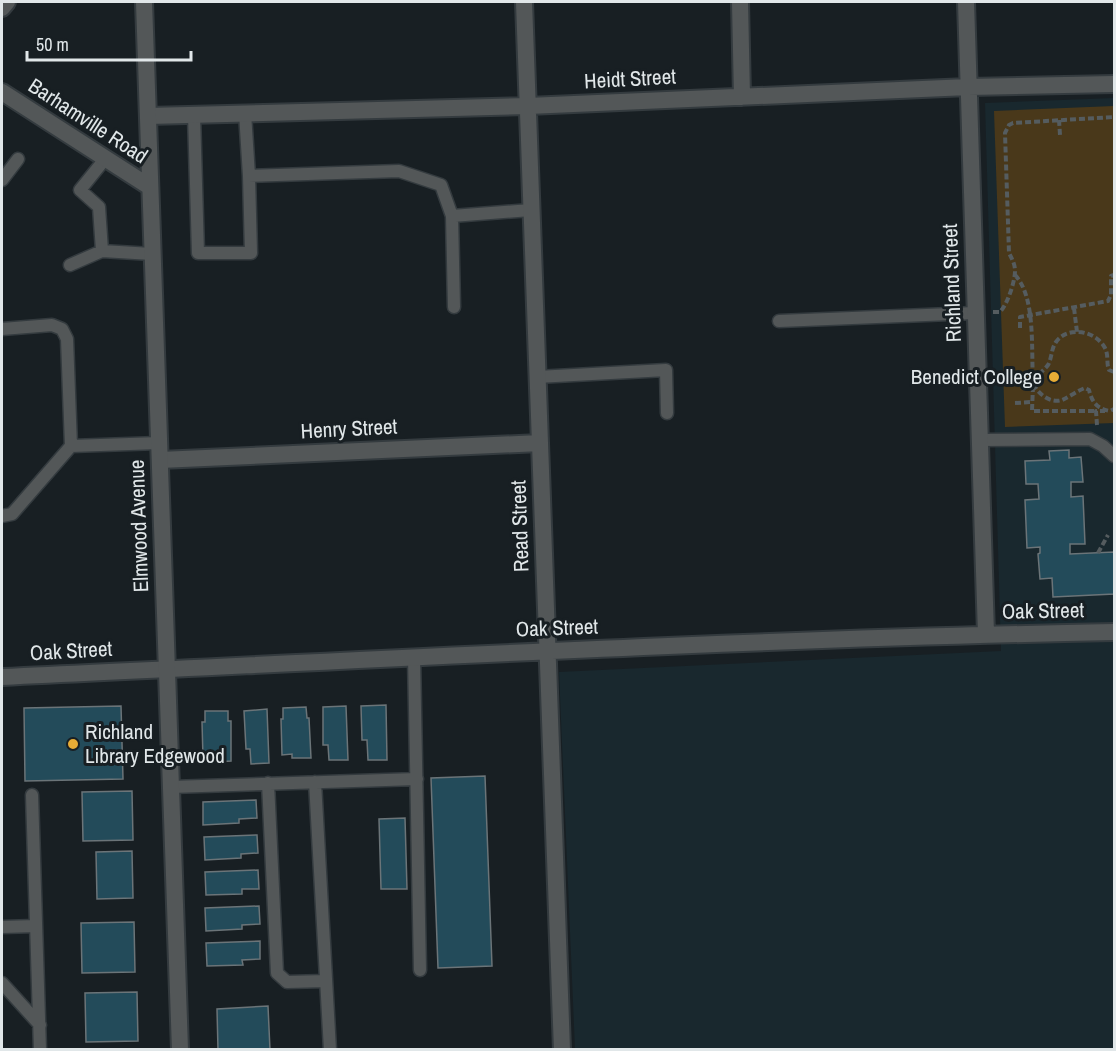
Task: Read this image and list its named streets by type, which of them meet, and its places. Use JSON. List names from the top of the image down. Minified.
{"streets":{"street":["Heidt Street","Barhamville Road","Richland Street","Henry Street","Elmwood Avenue","Read Street","Oak Street"]},"crossings":[["Heidt Street","Richland Street"],["Heidt Street","Elmwood Avenue"],["Heidt Street","Read Street"],["Barhamville Road","Elmwood Avenue"],["Richland Street","Oak Street"],["Henry Street","Elmwood Avenue"],["Henry Street","Read Street"],["Elmwood Avenue","Oak Street"],["Read Street","Oak Street"]],"places":["Benedict College","Richland Library Edgewood"],"scale_bar":"50 m"}
